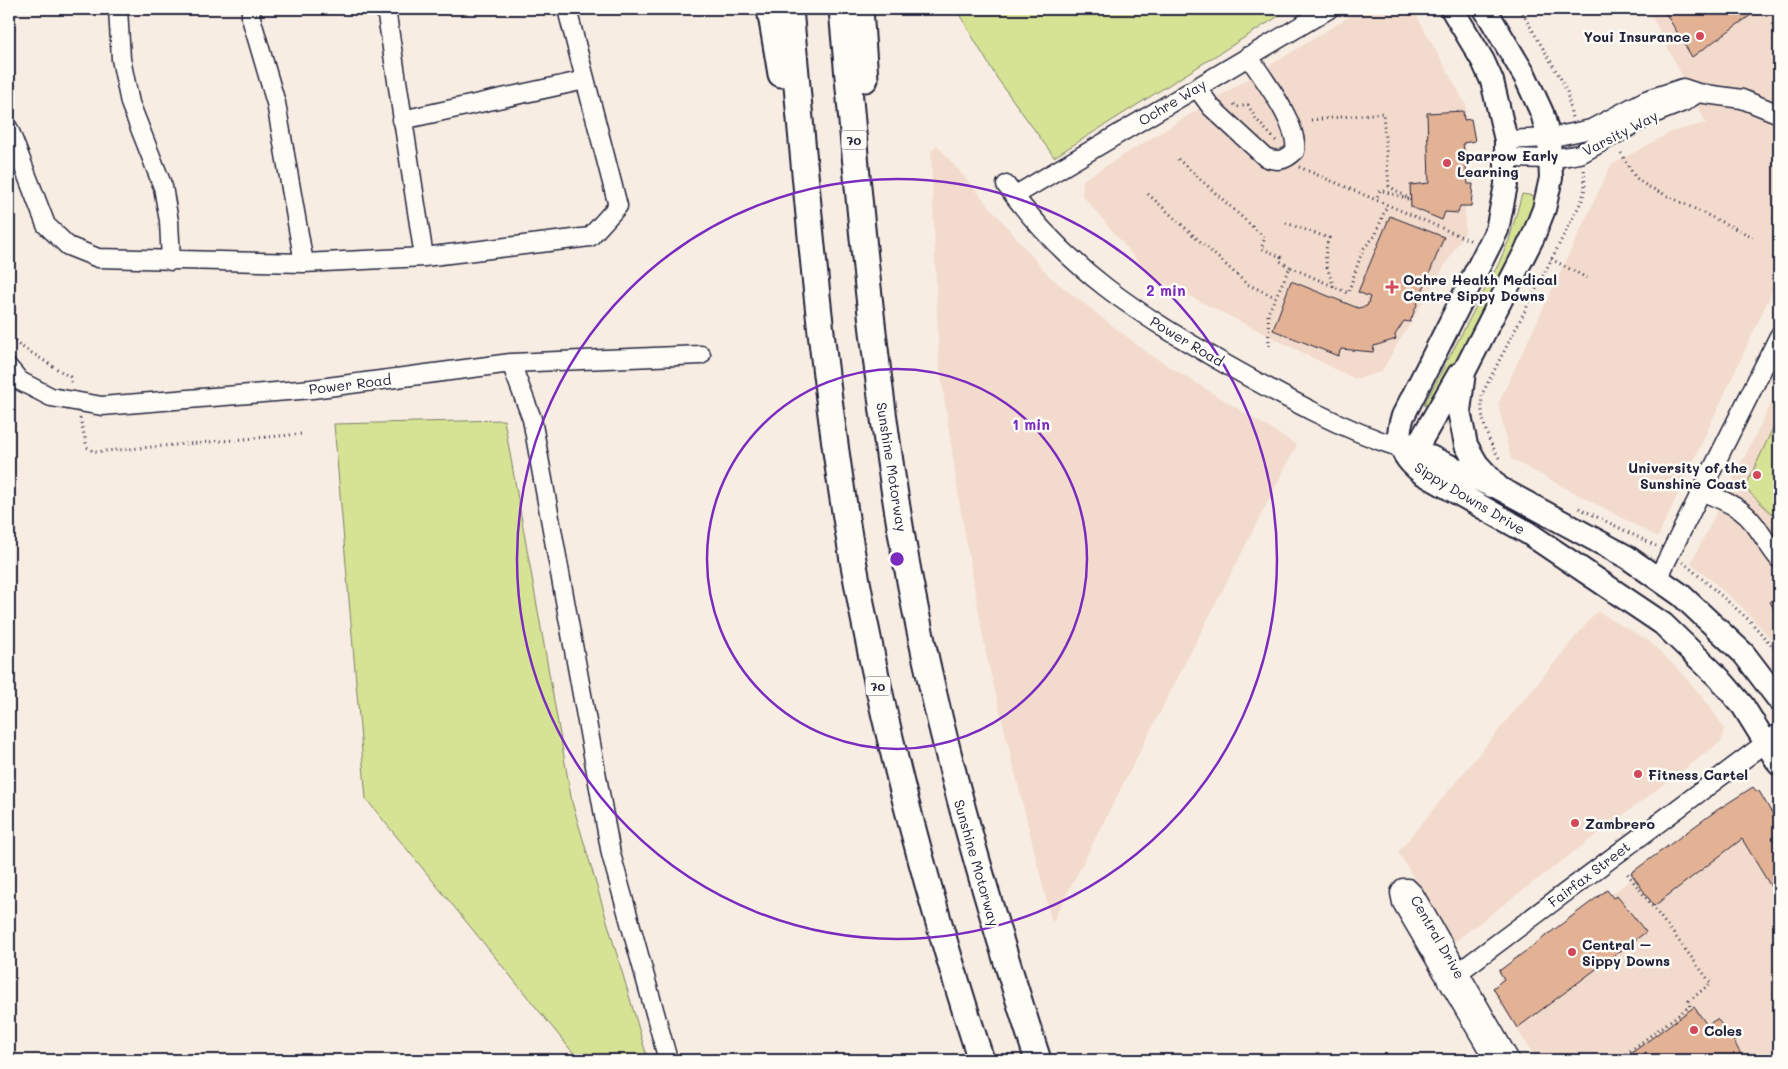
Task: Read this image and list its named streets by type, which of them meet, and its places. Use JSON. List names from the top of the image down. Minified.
{"streets":{"highway":["70","Sunshine Motorway"],"main road":["Sippy Downs Drive"],"street":["Ochre Way","Varsity Way","Power Road","Fairfax Street","Central Drive"]},"crossings":[["Ochre Way","Power Road"],["Varsity Way","Sippy Downs Drive"],["Power Road","Sippy Downs Drive"],["Sippy Downs Drive","Fairfax Street"],["Fairfax Street","Central Drive"]],"places":{"other":["Youi Insurance","Sparrow Early Learning","University of the Sunshine Coast","Fitness Cartel","Zambrero","Central – Sippy Downs","Coles"],"health":["Ochre Health Medical Centre Sippy Downs"]},"rings":["2 min","1 min"]}
